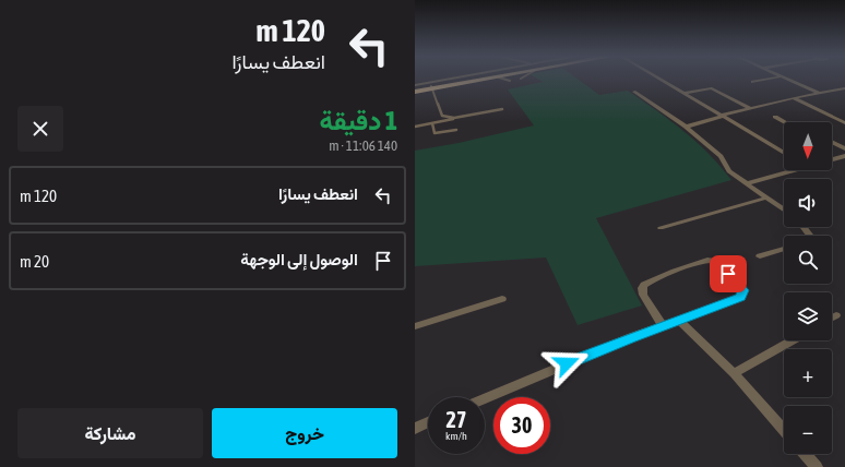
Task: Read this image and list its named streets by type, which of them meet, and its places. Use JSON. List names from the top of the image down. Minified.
{"north":"bottom","page":{"turn":["120 m","انعطف يسارًا"],"heading":["1 دقيقة","140 m · 11:06"],"map_buttons":["+","−"],"list":[{"name":"انعطف يسارًا","value":"120 m"},{"name":"الوصول إلى الوجهة","value":"20 m"}],"speed":"27 km/h","limit":"30","buttons":["خروج","مشاركة"]}}
